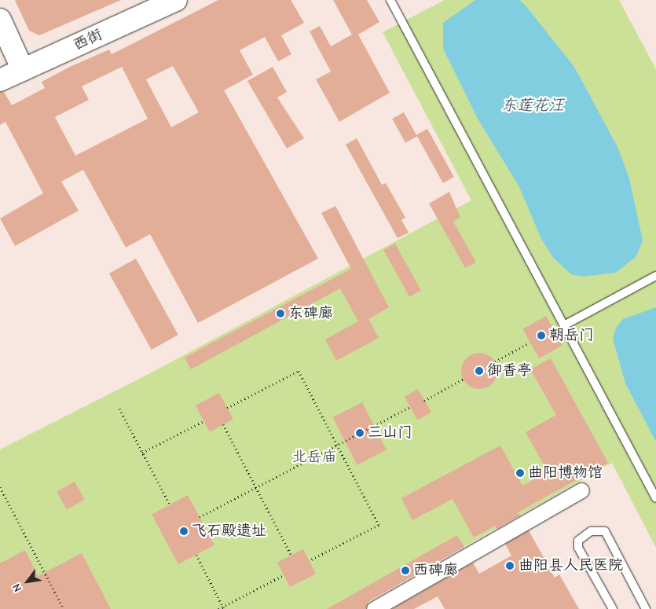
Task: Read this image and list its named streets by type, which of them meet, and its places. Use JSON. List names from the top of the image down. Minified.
{"streets":{"street":["西街"]},"water":["东莲花汪"],"parks":["北岳庙"],"places":["东碑廊","朝岳门","御香亭","三山门","曲阳博物馆","飞石殿遗址","曲阳县人民医院","西碑廊"],"north":"bottom left"}
